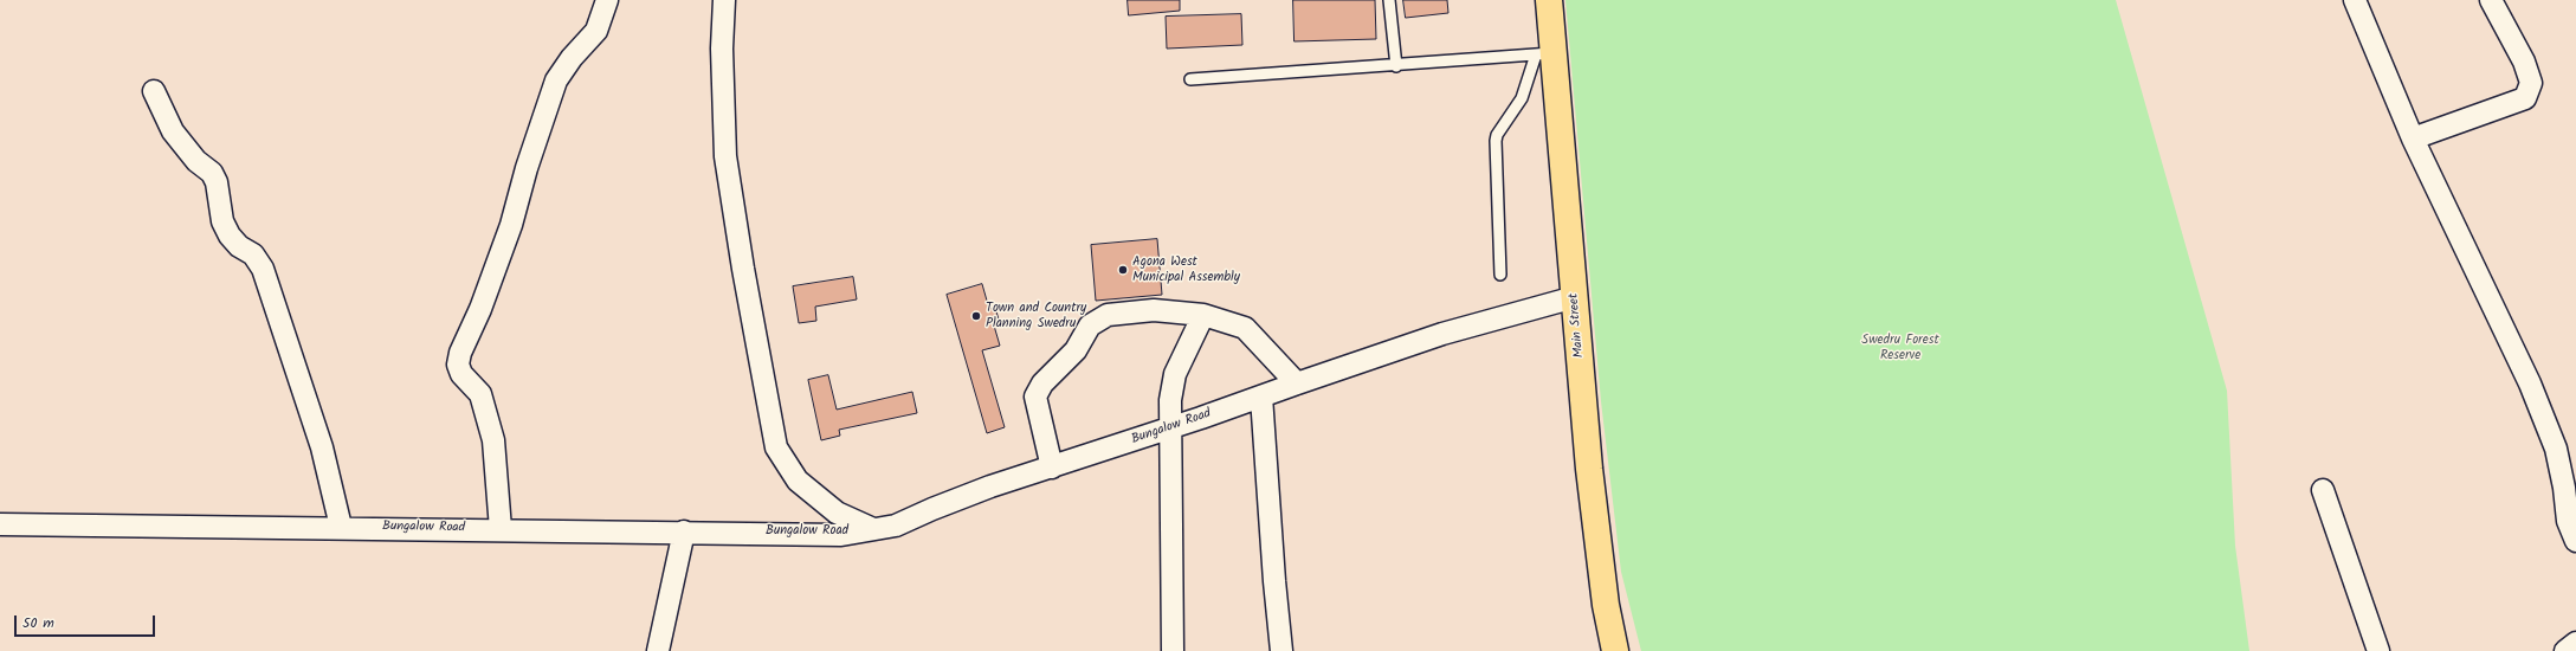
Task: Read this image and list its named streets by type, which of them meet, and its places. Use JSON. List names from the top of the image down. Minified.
{"streets":{"main road":["Main Street"],"street":["Bungalow Road"]},"crossings":[["Main Street","Bungalow Road"]],"parks":["Swedru Forest Reserve"],"places":["Agona West Municipal Assembly","Town and Country Planning Swedru"],"scale_bar":"50 m"}
